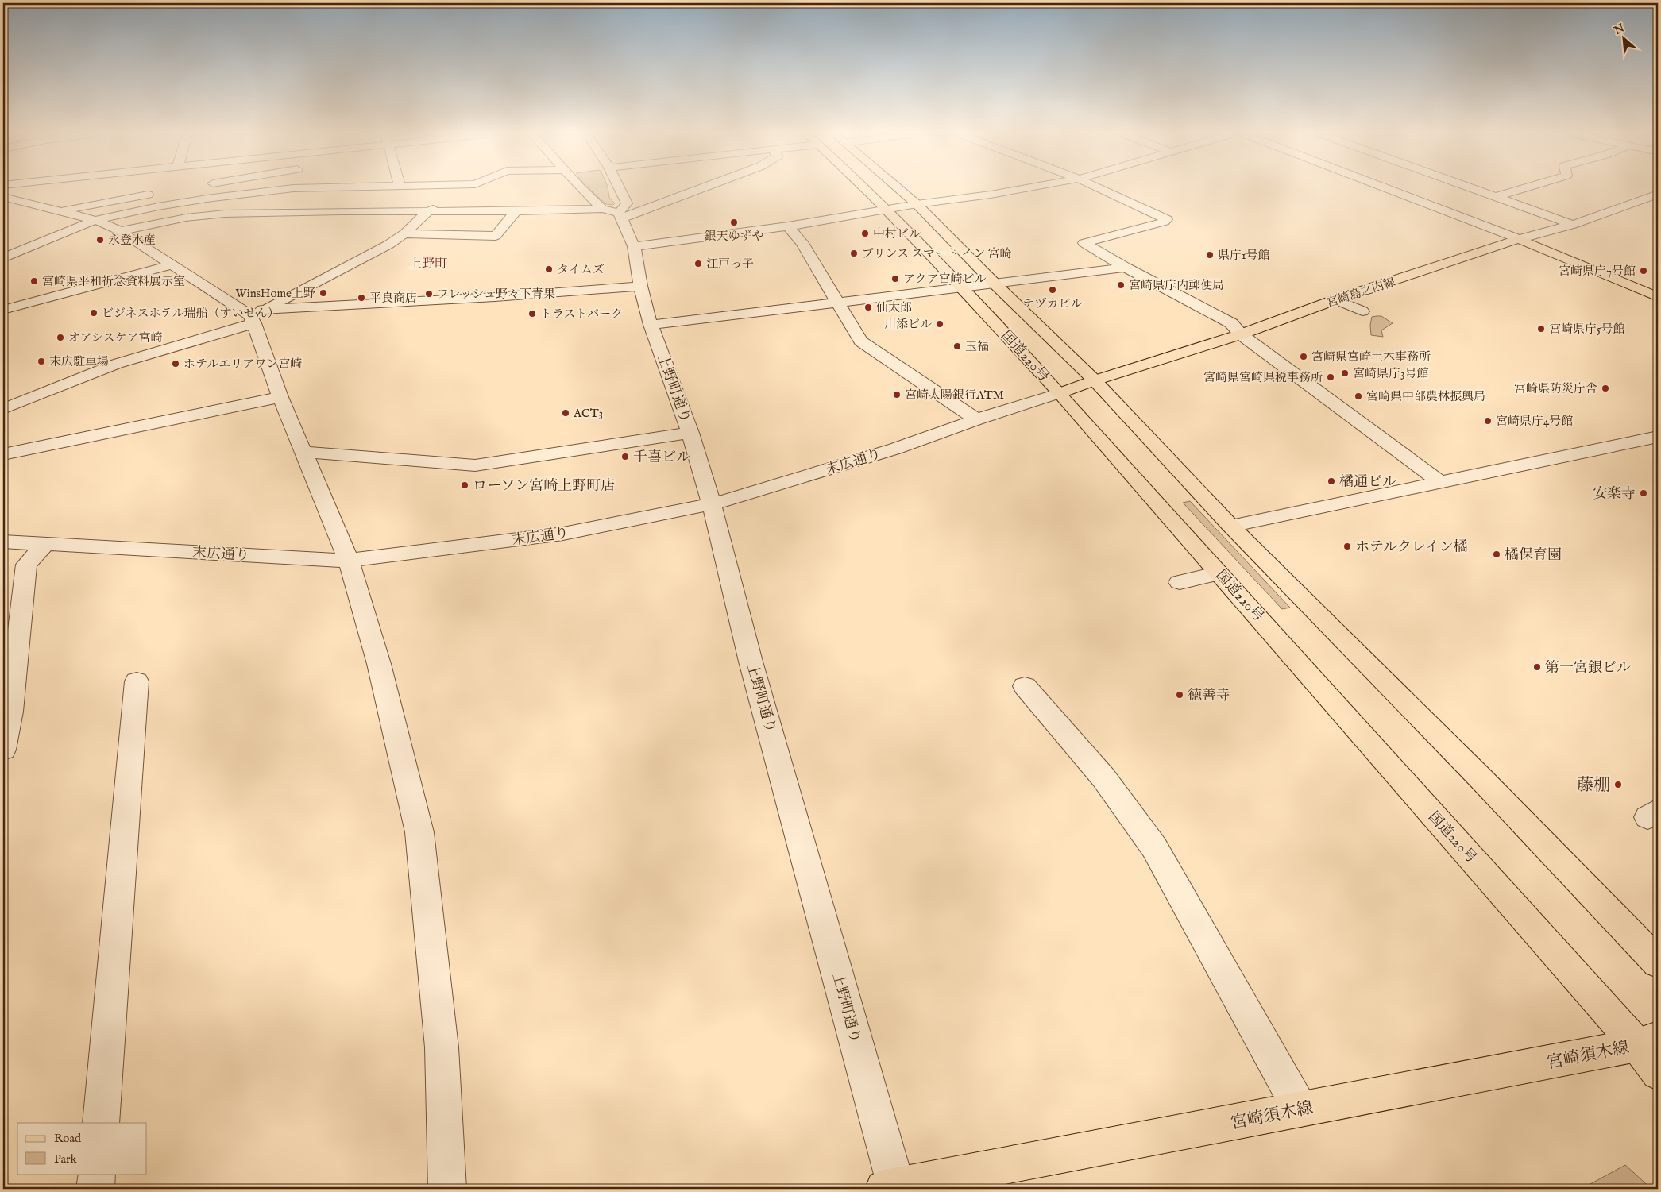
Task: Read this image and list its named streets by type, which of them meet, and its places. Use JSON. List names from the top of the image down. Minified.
{"streets":{"main road":["宮崎島之内線","国道220号","宮崎須木線"],"street":["上野町通り","末広通り"]},"crossings":[["宮崎島之内線","国道220号"],["宮崎島之内線","末広通り"],["国道220号","末広通り"],["国道220号","宮崎須木線"],["上野町通り","末広通り"],["上野町通り","宮崎須木線"]],"districts":["上野町"],"places":["銀天ゆずや","中村ビル","永登水産","プリンス スマート イン 宮崎","県庁1号館","江戸っ子","タイムズ","宮崎県庁7号館","アクア宮崎ビル","宮崎県平和祈念資料展示室","宮崎県庁内郵便局","テヅカビル","WinsHome上野","フレッシュ野々下青果","平良商店","仙太郎","ビジネスホテル瑞船（すいせん）","トラストパーク","川添ビル","宮崎県庁5号館","オアシスケア宮崎","玉福","宮崎県宮崎土木事務所","末広駐車場","ホテルエリアワン宮崎","宮崎県庁3号館","宮崎県宮崎県税事務所","宮崎県防災庁舎","宮崎太陽銀行ATM","宮崎県中部農林振興局","ACT3","宮崎県庁4号館","千喜ビル","橘通ビル","ローソン宮崎上野町店","安楽寺","ホテルクレイン橘","橘保育園","第一宮銀ビル","徳善寺","藤棚"],"legend":["Road","Park"],"north":"top left"}
